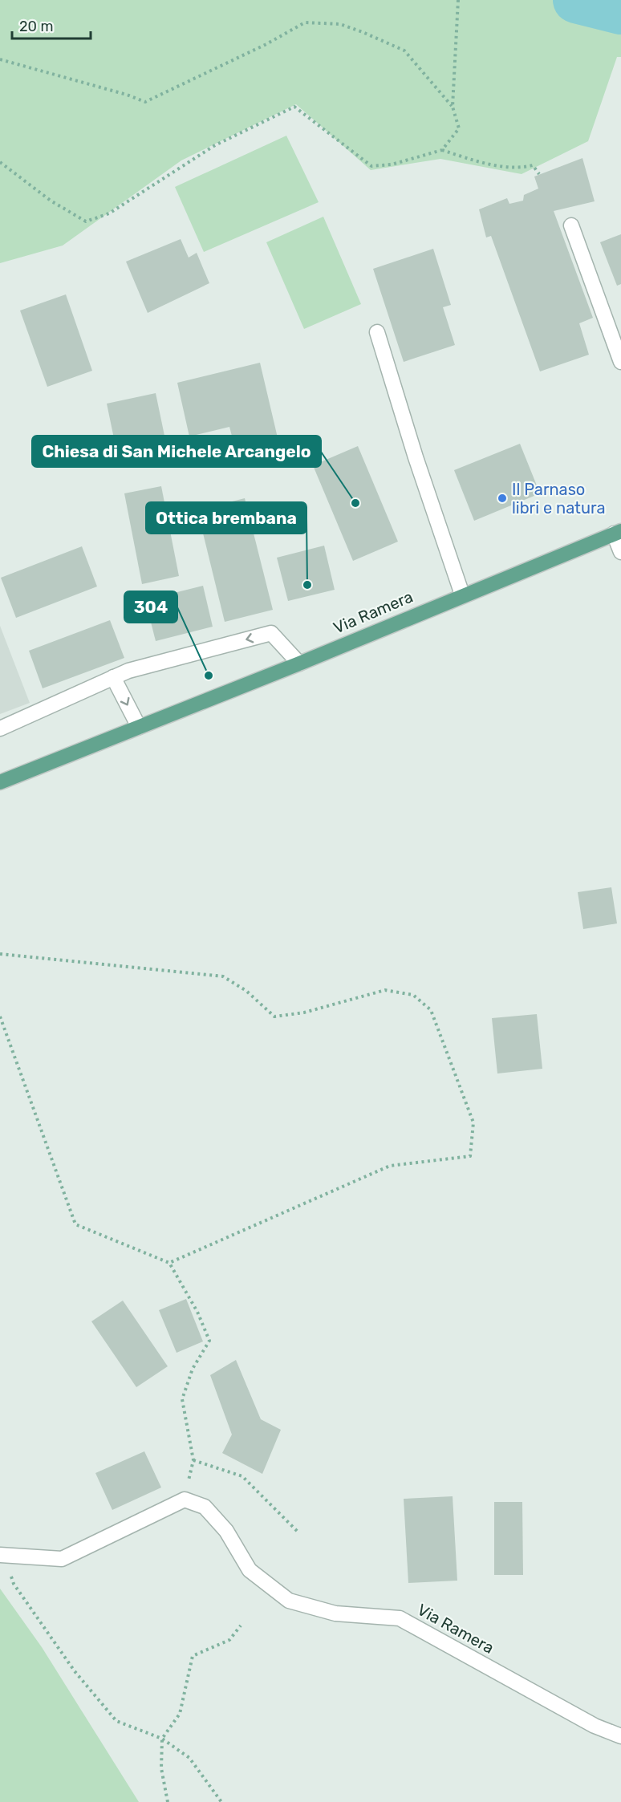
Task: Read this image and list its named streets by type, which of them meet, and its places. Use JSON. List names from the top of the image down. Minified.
{"streets":{"main road":["Via Ramera"]},"places":["Il Parnaso libri e natura","Chiesa di San Michele Arcangelo","Ottica brembana","304"],"scale_bar":"20 m"}
